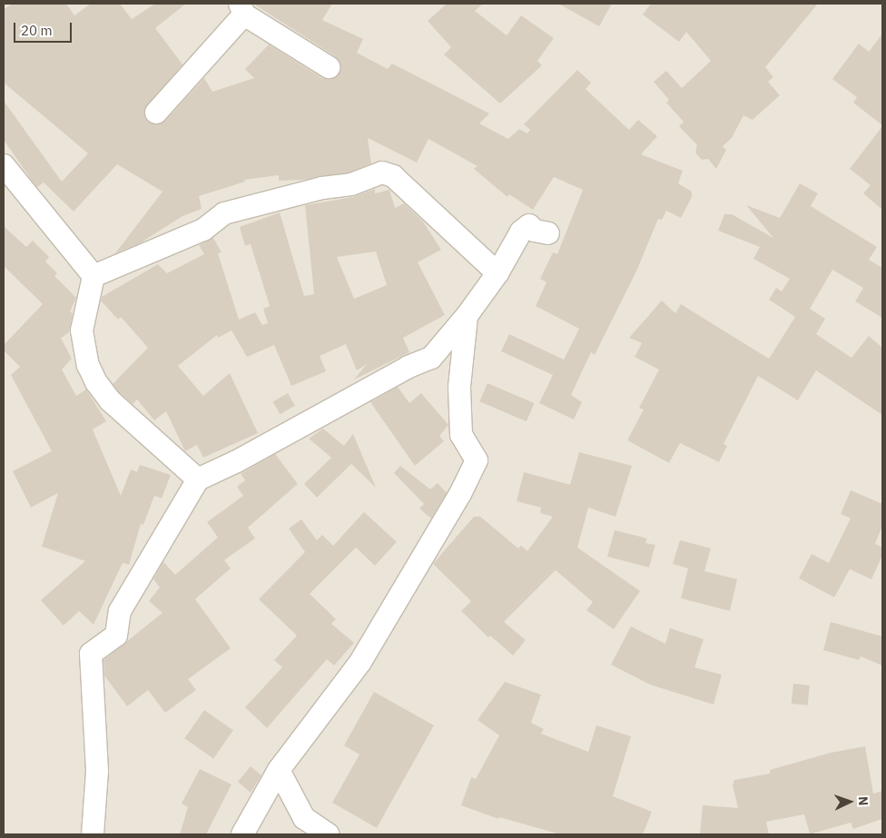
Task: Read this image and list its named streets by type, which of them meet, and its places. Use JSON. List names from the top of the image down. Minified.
{"scale_bar":"20 m","north":"right"}
